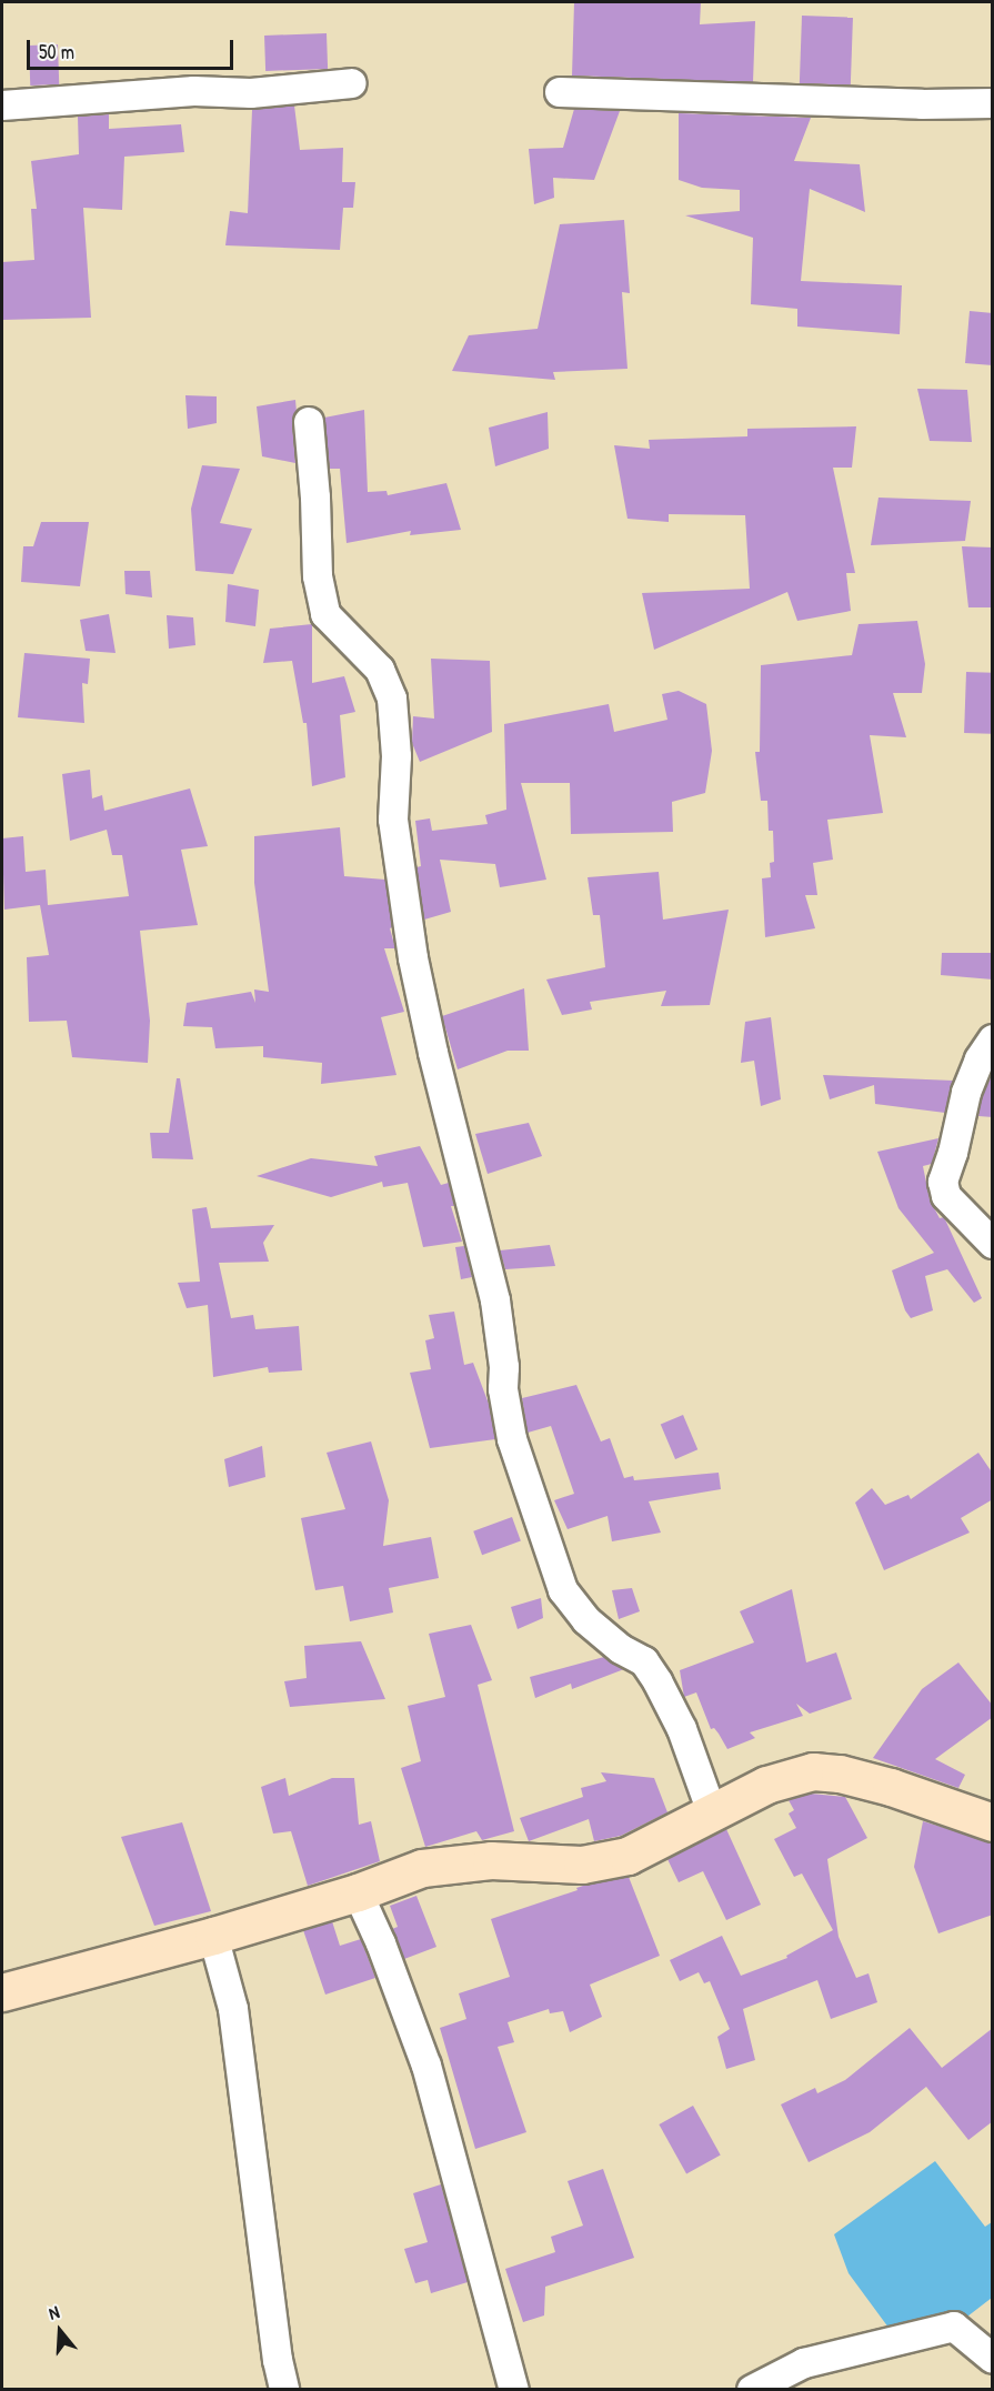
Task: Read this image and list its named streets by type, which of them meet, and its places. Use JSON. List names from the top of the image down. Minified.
{"scale_bar":"50 m","north":"top"}
